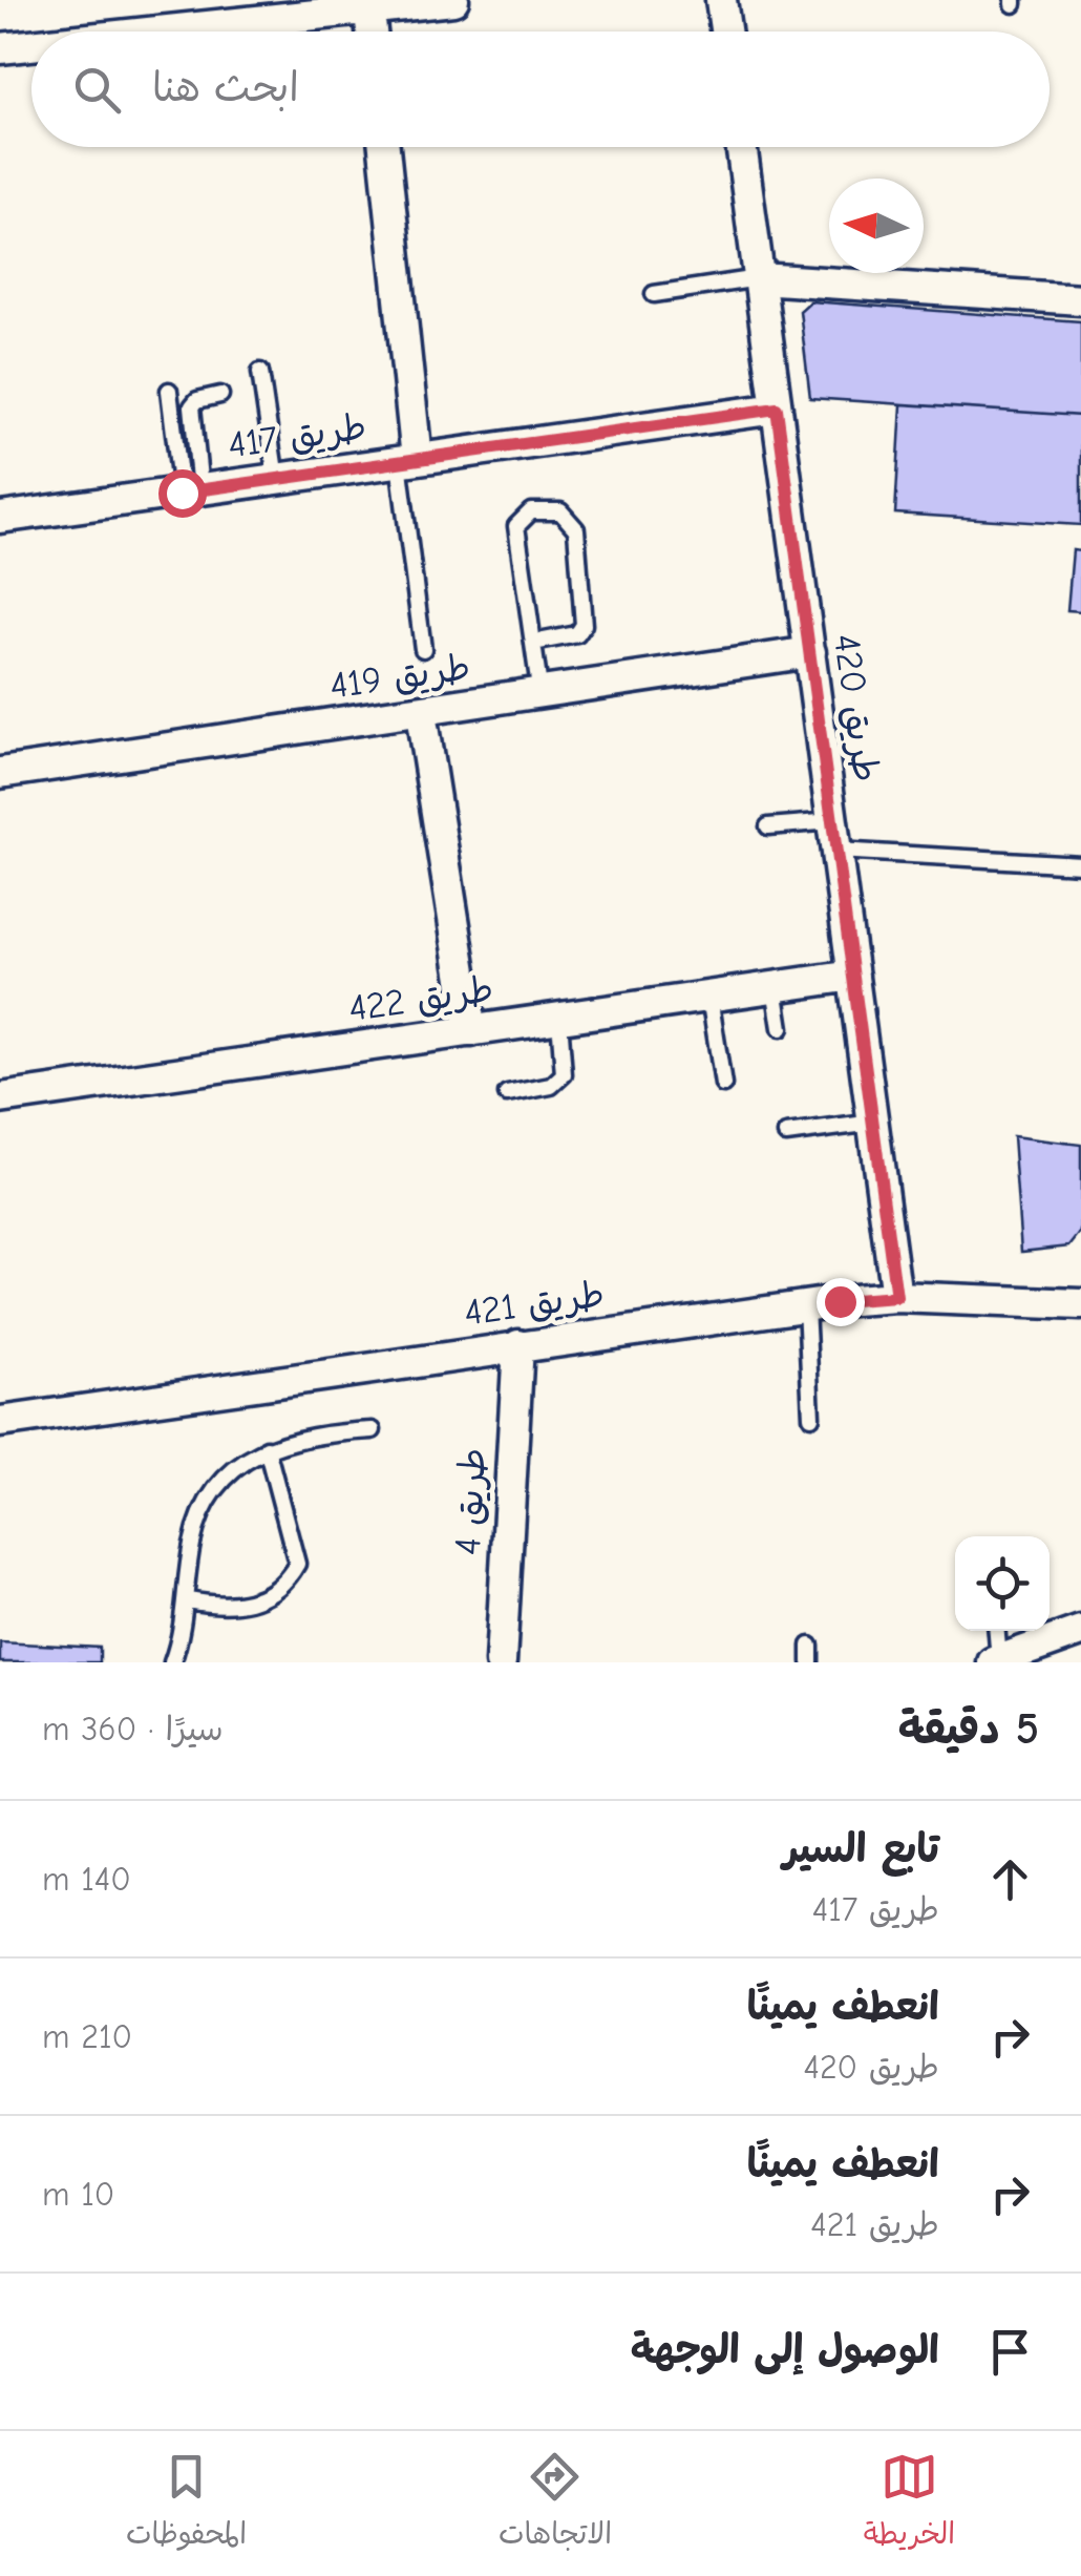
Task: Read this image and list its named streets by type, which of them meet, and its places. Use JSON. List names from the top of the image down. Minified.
{"streets":{"street":["طريق 417","طريق 419","طريق 420","طريق 422","طريق 421","طريق 4"]},"crossings":[["طريق 417","طريق 420"],["طريق 419","طريق 420"],["طريق 420","طريق 422"],["طريق 420","طريق 421"],["طريق 421","طريق 4"]],"north":"left","page":{"search":"ابحث هنا","heading":["5 دقيقة","سيرًا · 360 m"],"list":[["تابع السير","طريق 417","140 m"],["انعطف يمينًا","طريق 420","210 m"],["انعطف يمينًا","طريق 421","10 m"],"الوصول إلى الوجهة"],"nav":["الخريطة","الاتجاهات","المحفوظات"]}}
